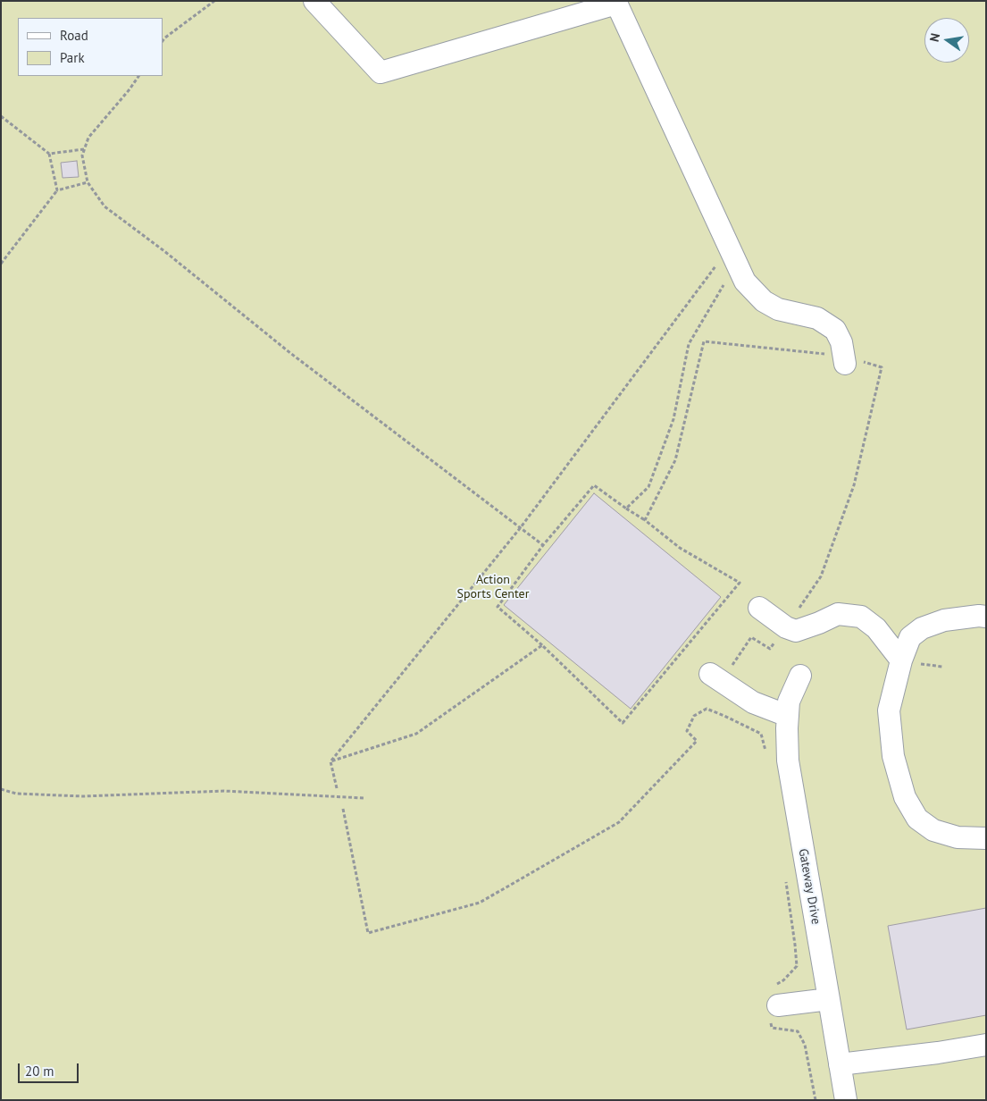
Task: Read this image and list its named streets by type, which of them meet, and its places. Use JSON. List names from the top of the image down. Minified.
{"streets":{"street":["Gateway Drive"]},"parks":["Action Sports Center"],"legend":["Road","Park"],"scale_bar":"20 m","north":"left"}
